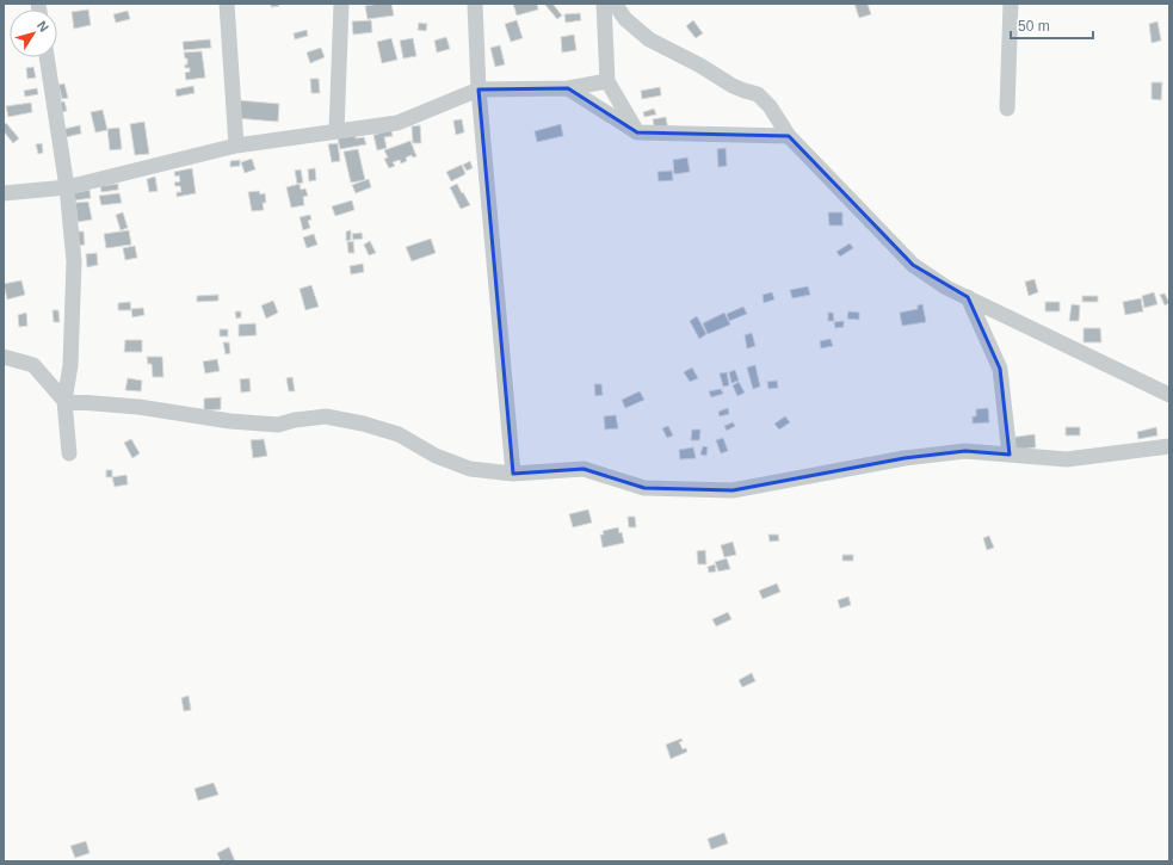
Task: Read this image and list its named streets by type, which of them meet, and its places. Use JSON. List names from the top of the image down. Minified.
{"scale_bar":"50 m","north":"top right"}
